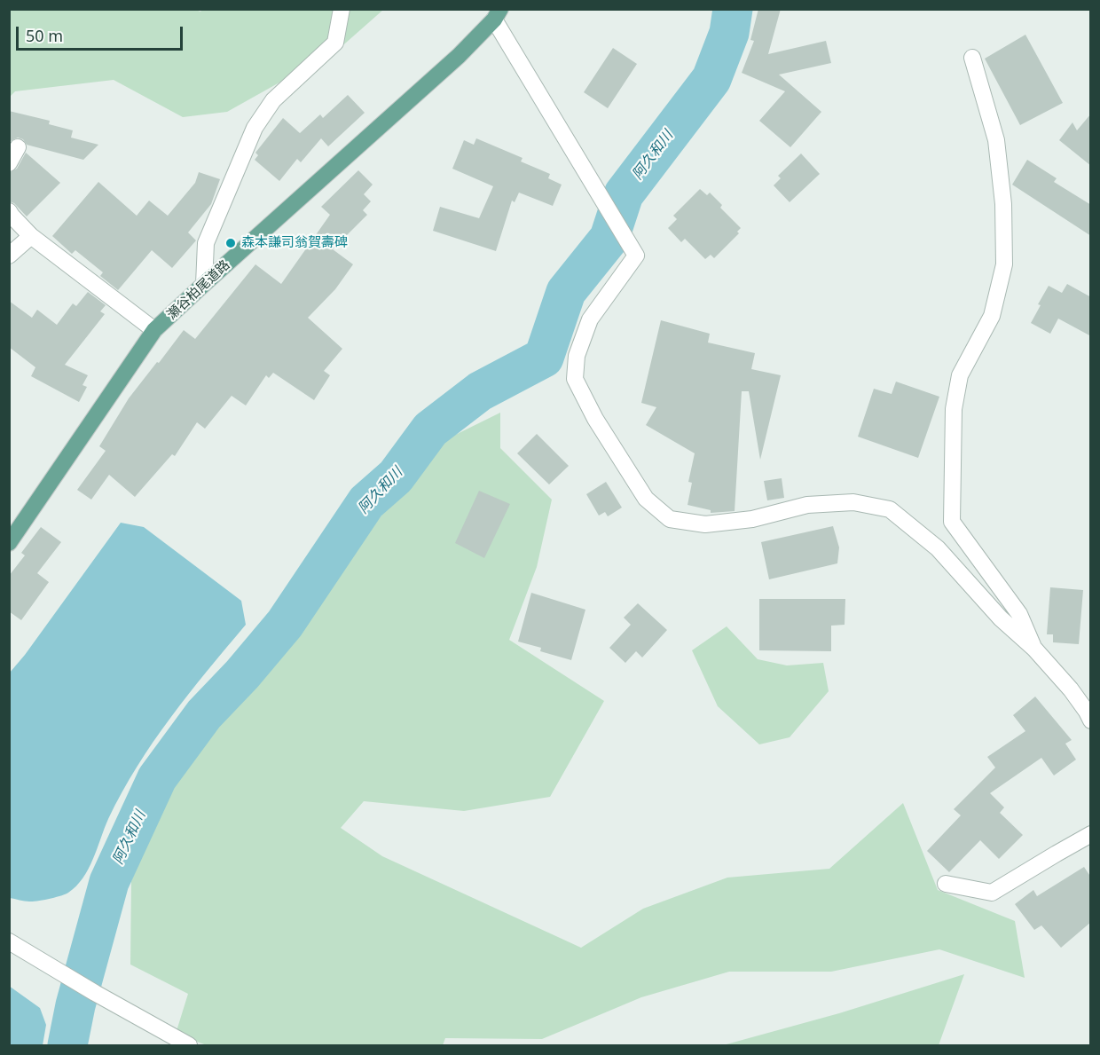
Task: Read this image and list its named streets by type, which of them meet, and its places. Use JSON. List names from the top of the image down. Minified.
{"streets":{"main road":["瀬谷柏尾道路"]},"water":["阿久和川"],"places":["森本謙司翁賀壽碑"],"scale_bar":"50 m"}
